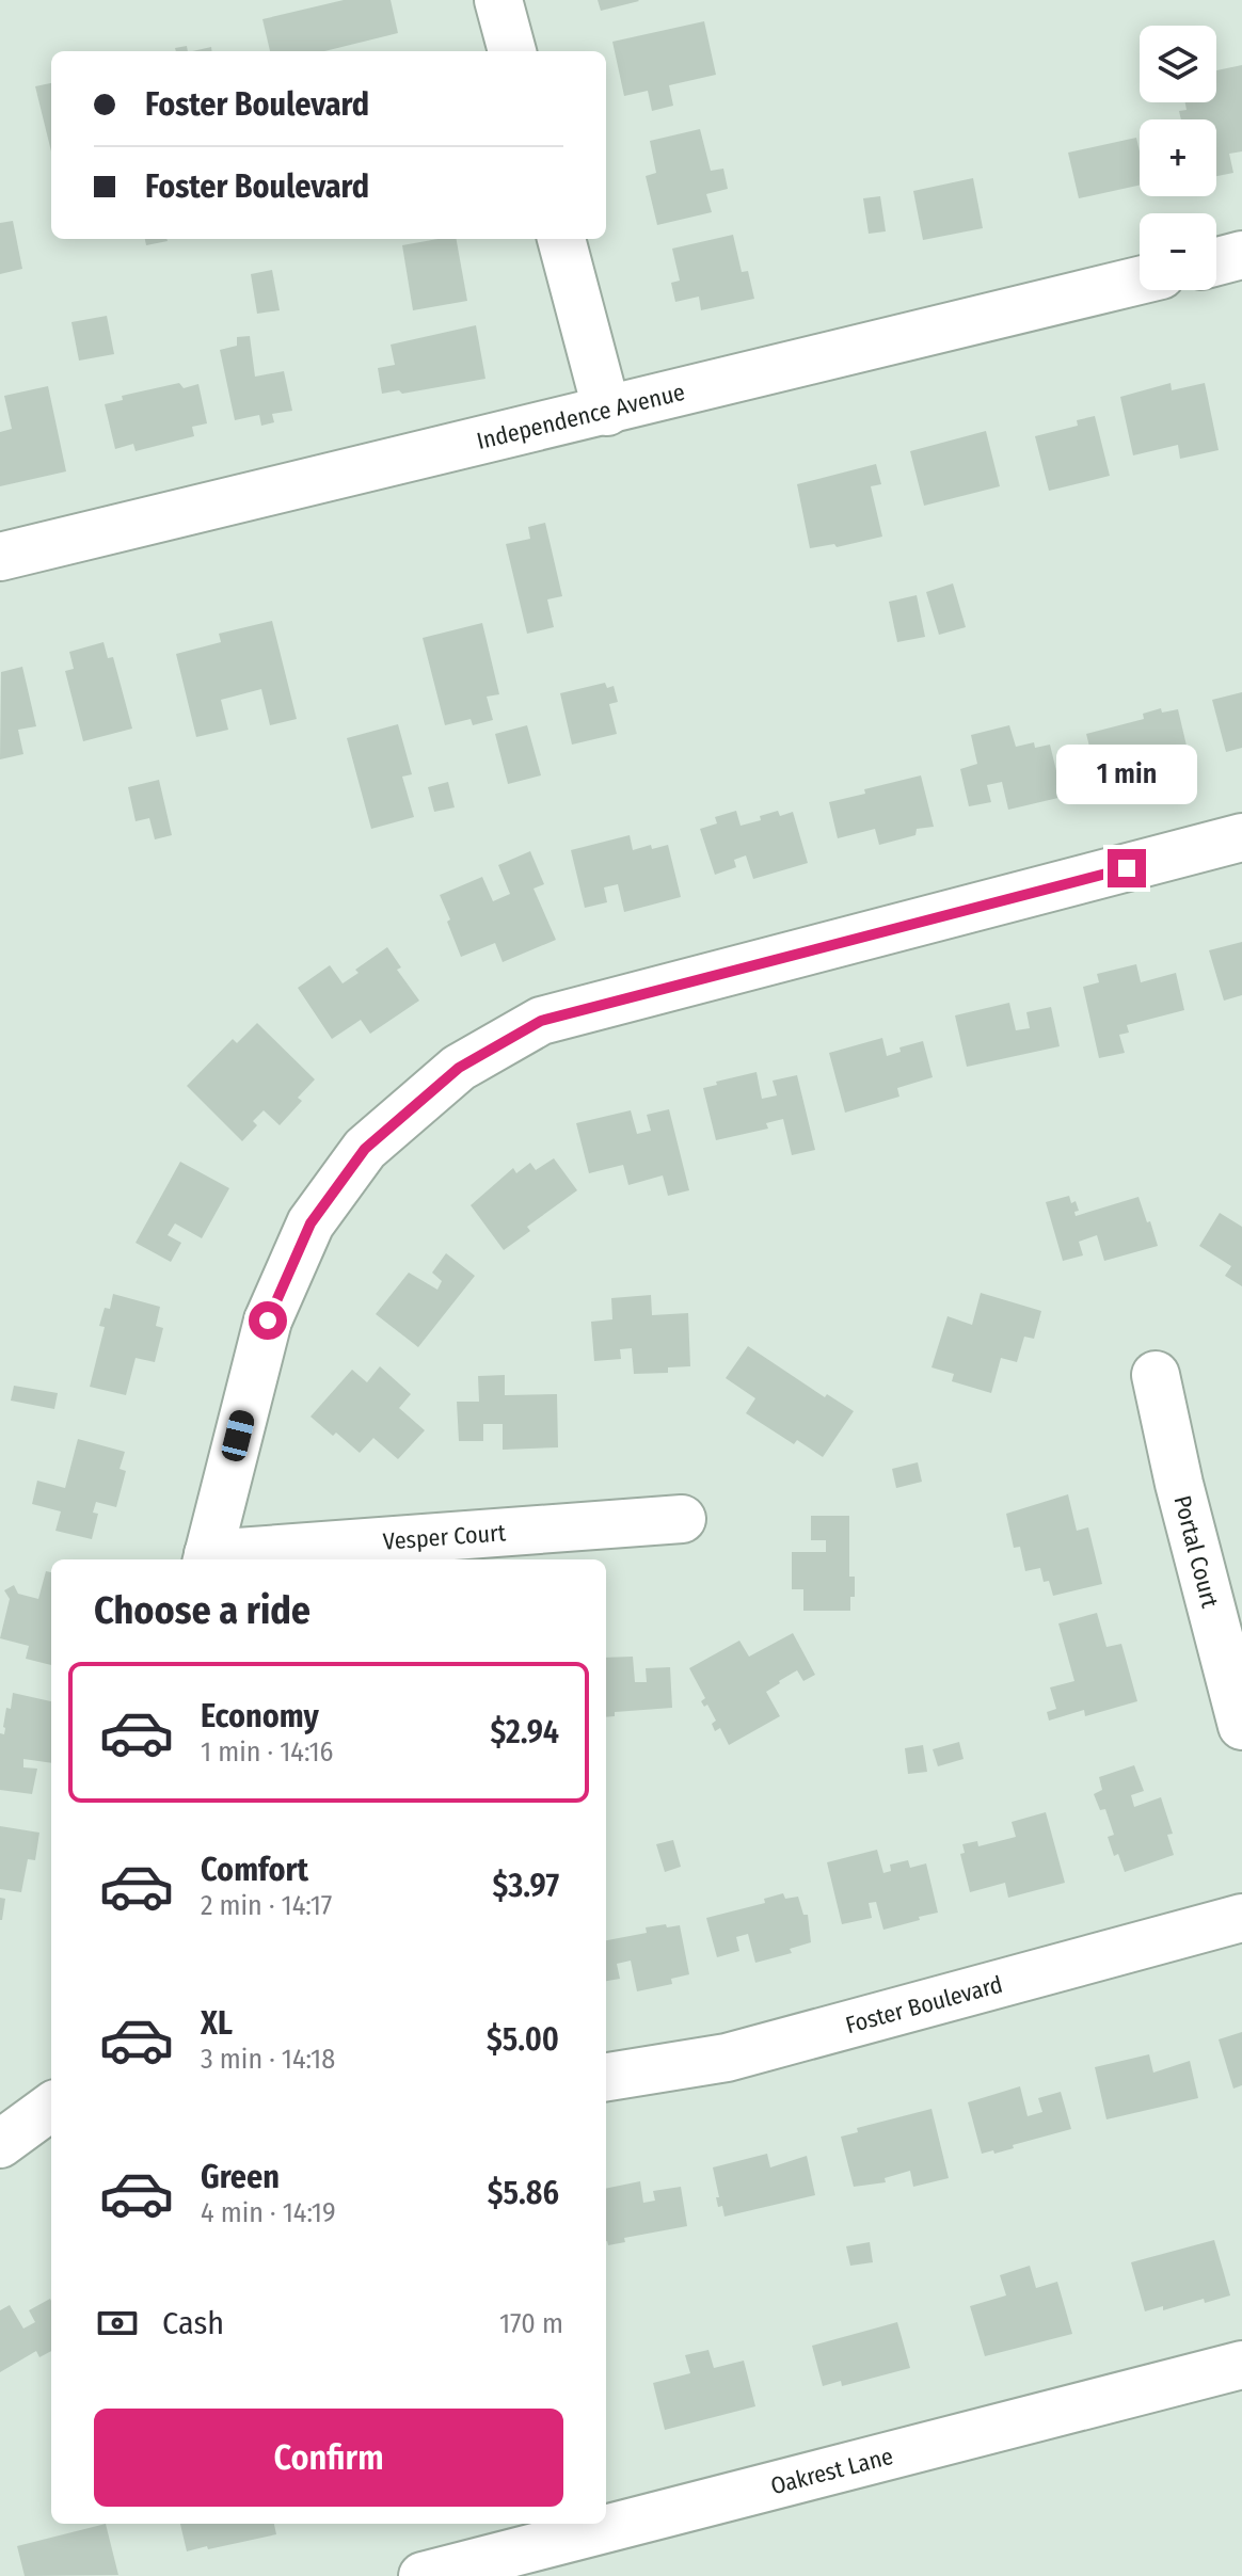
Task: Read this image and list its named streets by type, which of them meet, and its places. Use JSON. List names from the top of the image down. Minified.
{"streets":{"street":["Independence Avenue","Vesper Court","Portal Court","Foster Boulevard","Oakrest Lane"]},"page":{"map_buttons":["+","−"],"banner":["Foster Boulevard","Foster Boulevard"],"bubble":"1 min","heading":"Choose a ride","list":[{"name":"Economy","note":"1 min · 14:16","value":"$2.94"},{"name":"Comfort","note":"2 min · 14:17","value":"$3.97"},{"name":"XL","note":"3 min · 14:18","value":"$5.00"},{"name":"Green","note":"4 min · 14:19","value":"$5.86"}],"pay":["Cash","170 m"],"buttons":"Confirm"}}
